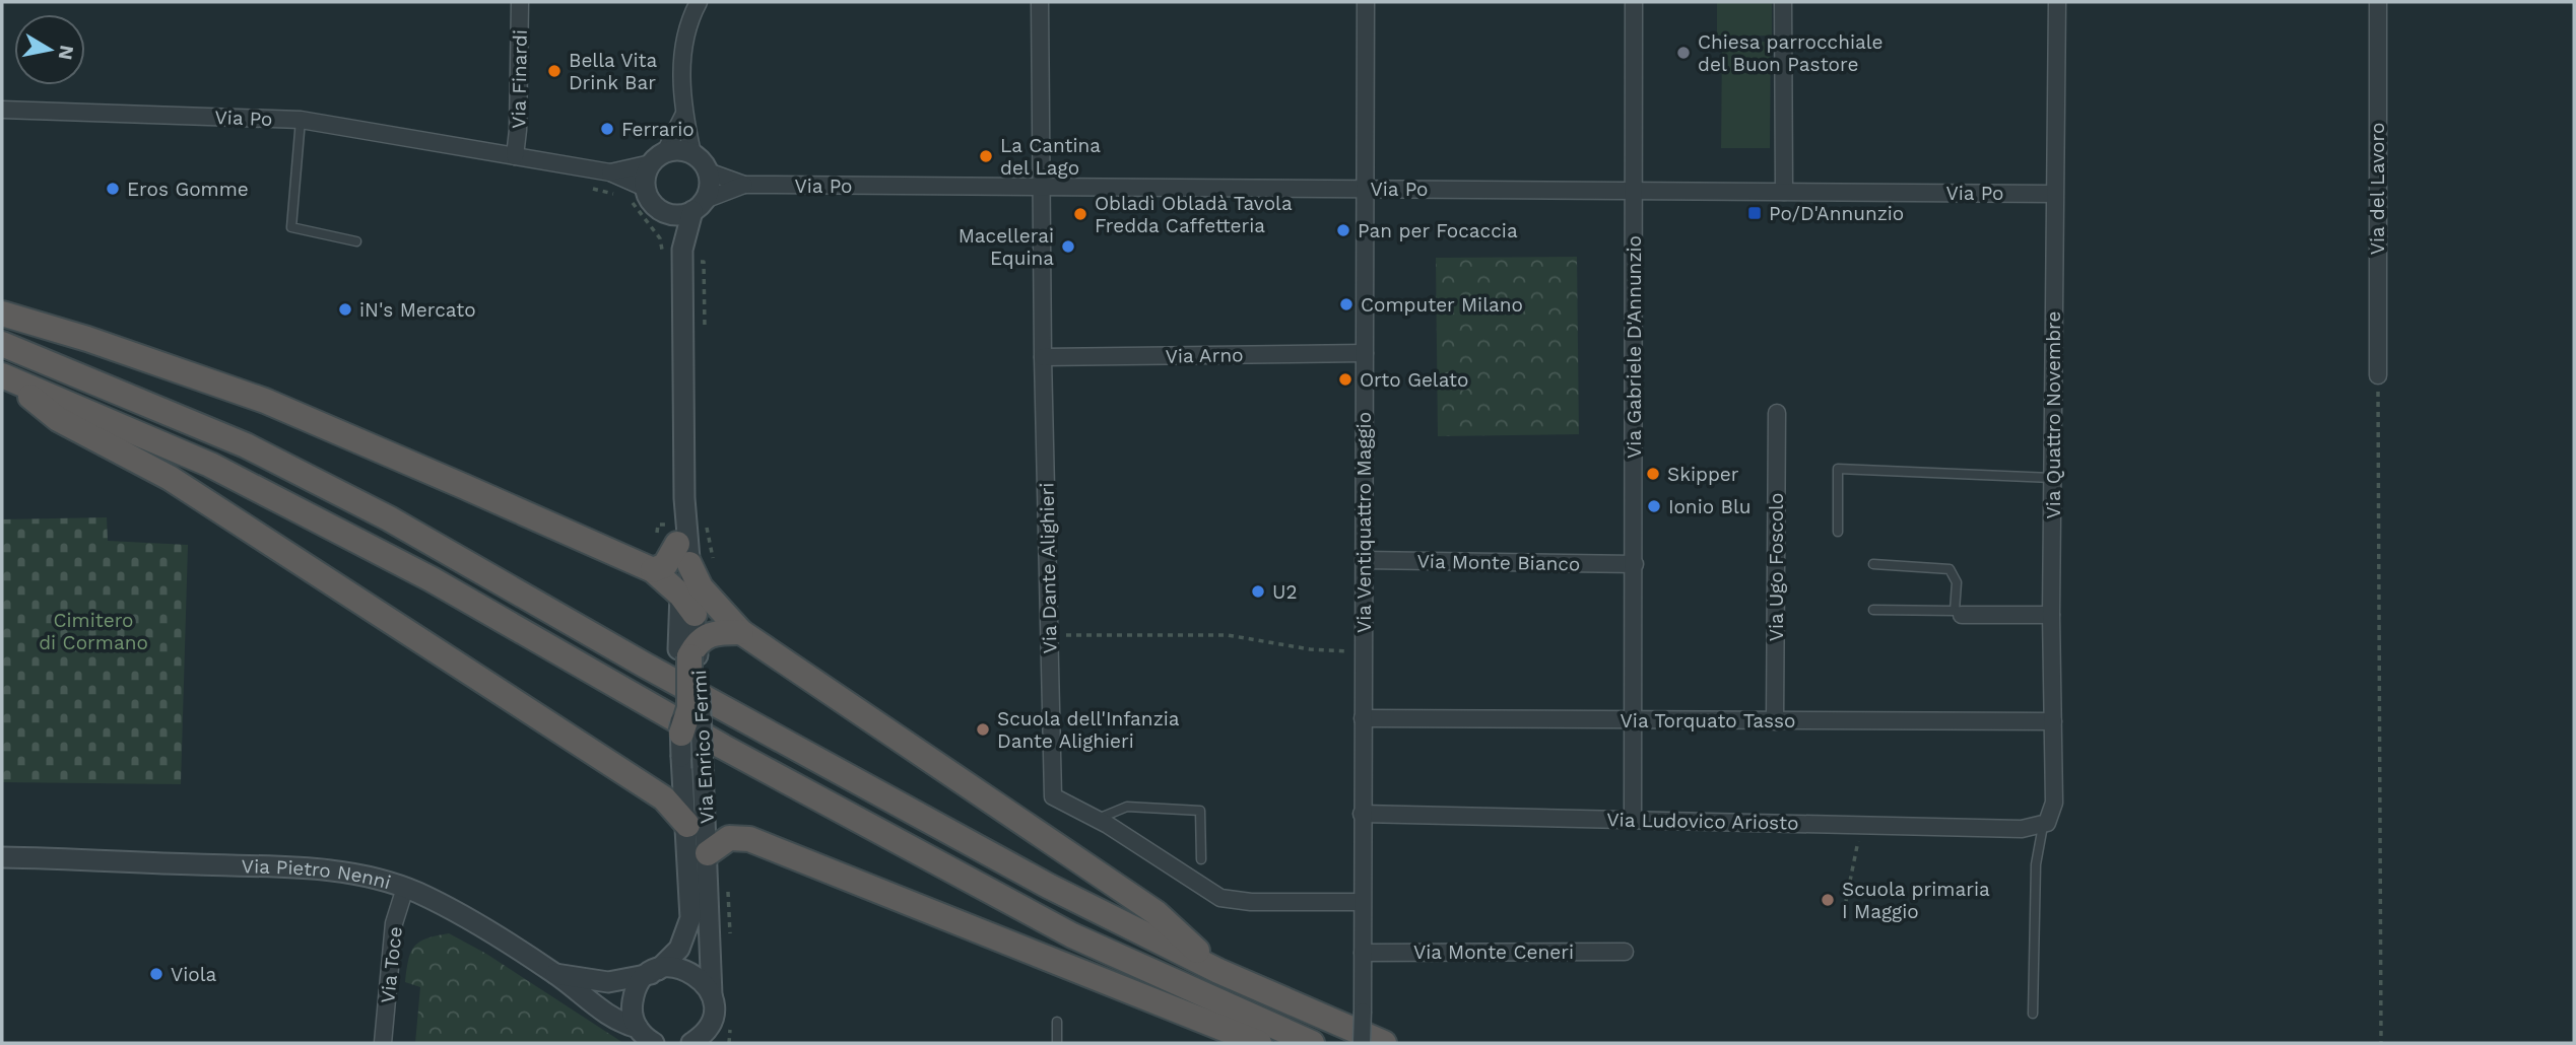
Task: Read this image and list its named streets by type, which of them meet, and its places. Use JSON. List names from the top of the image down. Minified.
{"streets":{"street":["Via Finardi","Via Po","Via del Lavoro","Via Gabriele D'Annunzio","Via Arno","Via Quattro Novembre","Via Ventiquattro Maggio","Via Monte Bianco","Via Ugo Foscolo","Via Dante Alighieri","Via Torquato Tasso","Via Enrico Fermi","Via Ludovico Ariosto","Via Pietro Nenni","Via Monte Ceneri","Via Toce"]},"crossings":[["Via Finardi","Via Po"],["Via Po","Via Gabriele D'Annunzio"],["Via Po","Via Quattro Novembre"],["Via Po","Via Ventiquattro Maggio"],["Via Po","Via Dante Alighieri"],["Via Po","Via Enrico Fermi"],["Via Gabriele D'Annunzio","Via Monte Bianco"],["Via Gabriele D'Annunzio","Via Torquato Tasso"],["Via Gabriele D'Annunzio","Via Ludovico Ariosto"],["Via Arno","Via Ventiquattro Maggio"],["Via Arno","Via Dante Alighieri"],["Via Quattro Novembre","Via Torquato Tasso"],["Via Quattro Novembre","Via Ludovico Ariosto"],["Via Ventiquattro Maggio","Via Monte Bianco"],["Via Ventiquattro Maggio","Via Dante Alighieri"],["Via Ventiquattro Maggio","Via Torquato Tasso"],["Via Ventiquattro Maggio","Via Ludovico Ariosto"],["Via Ventiquattro Maggio","Via Monte Ceneri"],["Via Ugo Foscolo","Via Torquato Tasso"],["Via Enrico Fermi","Via Pietro Nenni"],["Via Pietro Nenni","Via Toce"]],"parks":["Cimitero di Cormano"],"places":{"other":["Chiesa parrocchiale del Buon Pastore","Bella Vita Drink Bar","Ferrario","La Cantina del Lago","Eros Gomme","Obladì Obladà Tavola Fredda Caffetteria","Pan per Focaccia","Macellerai Equina","Computer Milano","iN's Mercato","Orto Gelato","Skipper","Ionio Blu","U2","Scuola dell'Infanzia Dante Alighieri","Scuola primaria I Maggio","Viola"],"transit":["Po/D'Annunzio"]},"north":"right"}
